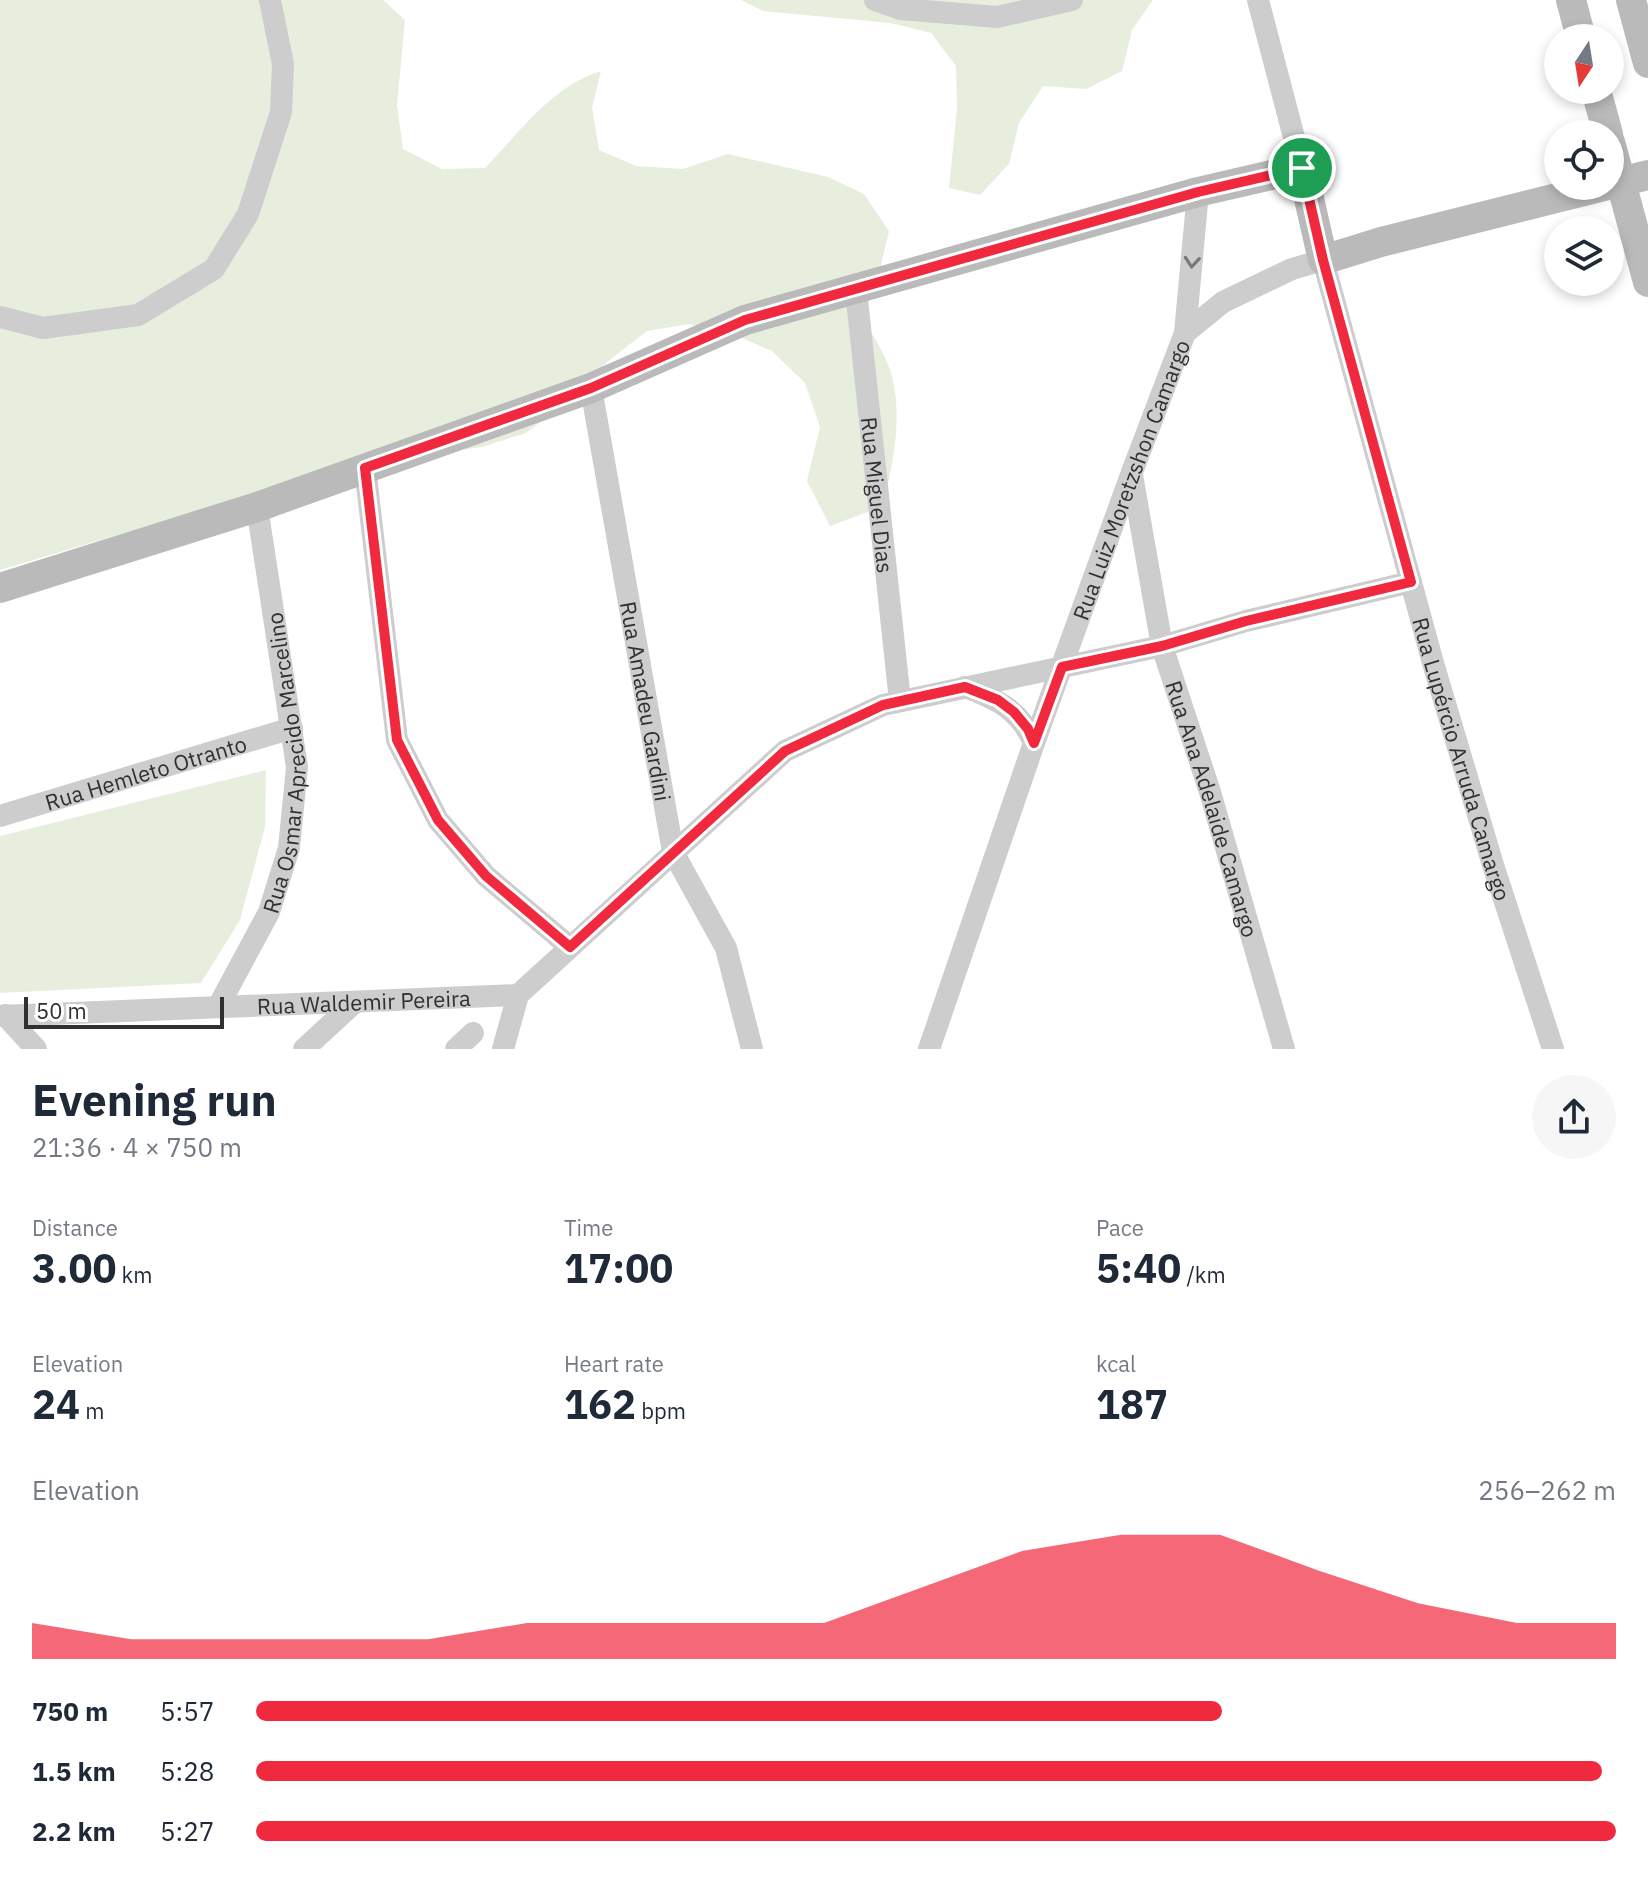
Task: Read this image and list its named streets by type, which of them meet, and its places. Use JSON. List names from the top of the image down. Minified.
{"streets":{"street":["Rua Luiz Moretzshon Camargo","Rua Miguel Dias","Rua Amadeu Gardini","Rua Lupércio Arruda Camargo","Rua Osmar Aprecido Marcelino","Rua Hemleto Otranto","Rua Ana Adelaide Camargo","Rua Waldemir Pereira"]},"crossings":[["Rua Luiz Moretzshon Camargo","Rua Lupércio Arruda Camargo"],["Rua Luiz Moretzshon Camargo","Rua Ana Adelaide Camargo"],["Rua Osmar Aprecido Marcelino","Rua Hemleto Otranto"],["Rua Osmar Aprecido Marcelino","Rua Waldemir Pereira"]],"scale_bar":"50 m","north":"bottom","page":{"scale":"50 m","heading":["Evening run","21:36 · 4 × 750 m"],"stats":[["Distance","3.00 km"],["Time","17:00"],["Pace","5:40 /km"],["Elevation","24 m"],["Heart rate","162 bpm"],["kcal","187"]],"chart":["Elevation","256–262 m"],"list":[{"name":"750 m","note":"5:57"},{"name":"1.5 km","note":"5:28"},{"name":"2.2 km","note":"5:27"}]}}
